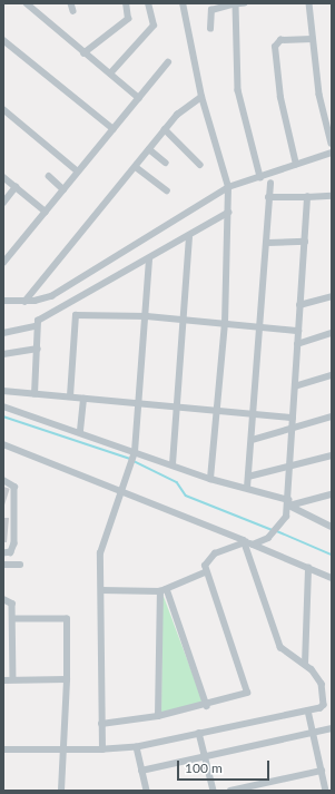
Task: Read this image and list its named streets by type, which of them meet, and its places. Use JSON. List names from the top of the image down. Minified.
{"scale_bar":"100 m"}
